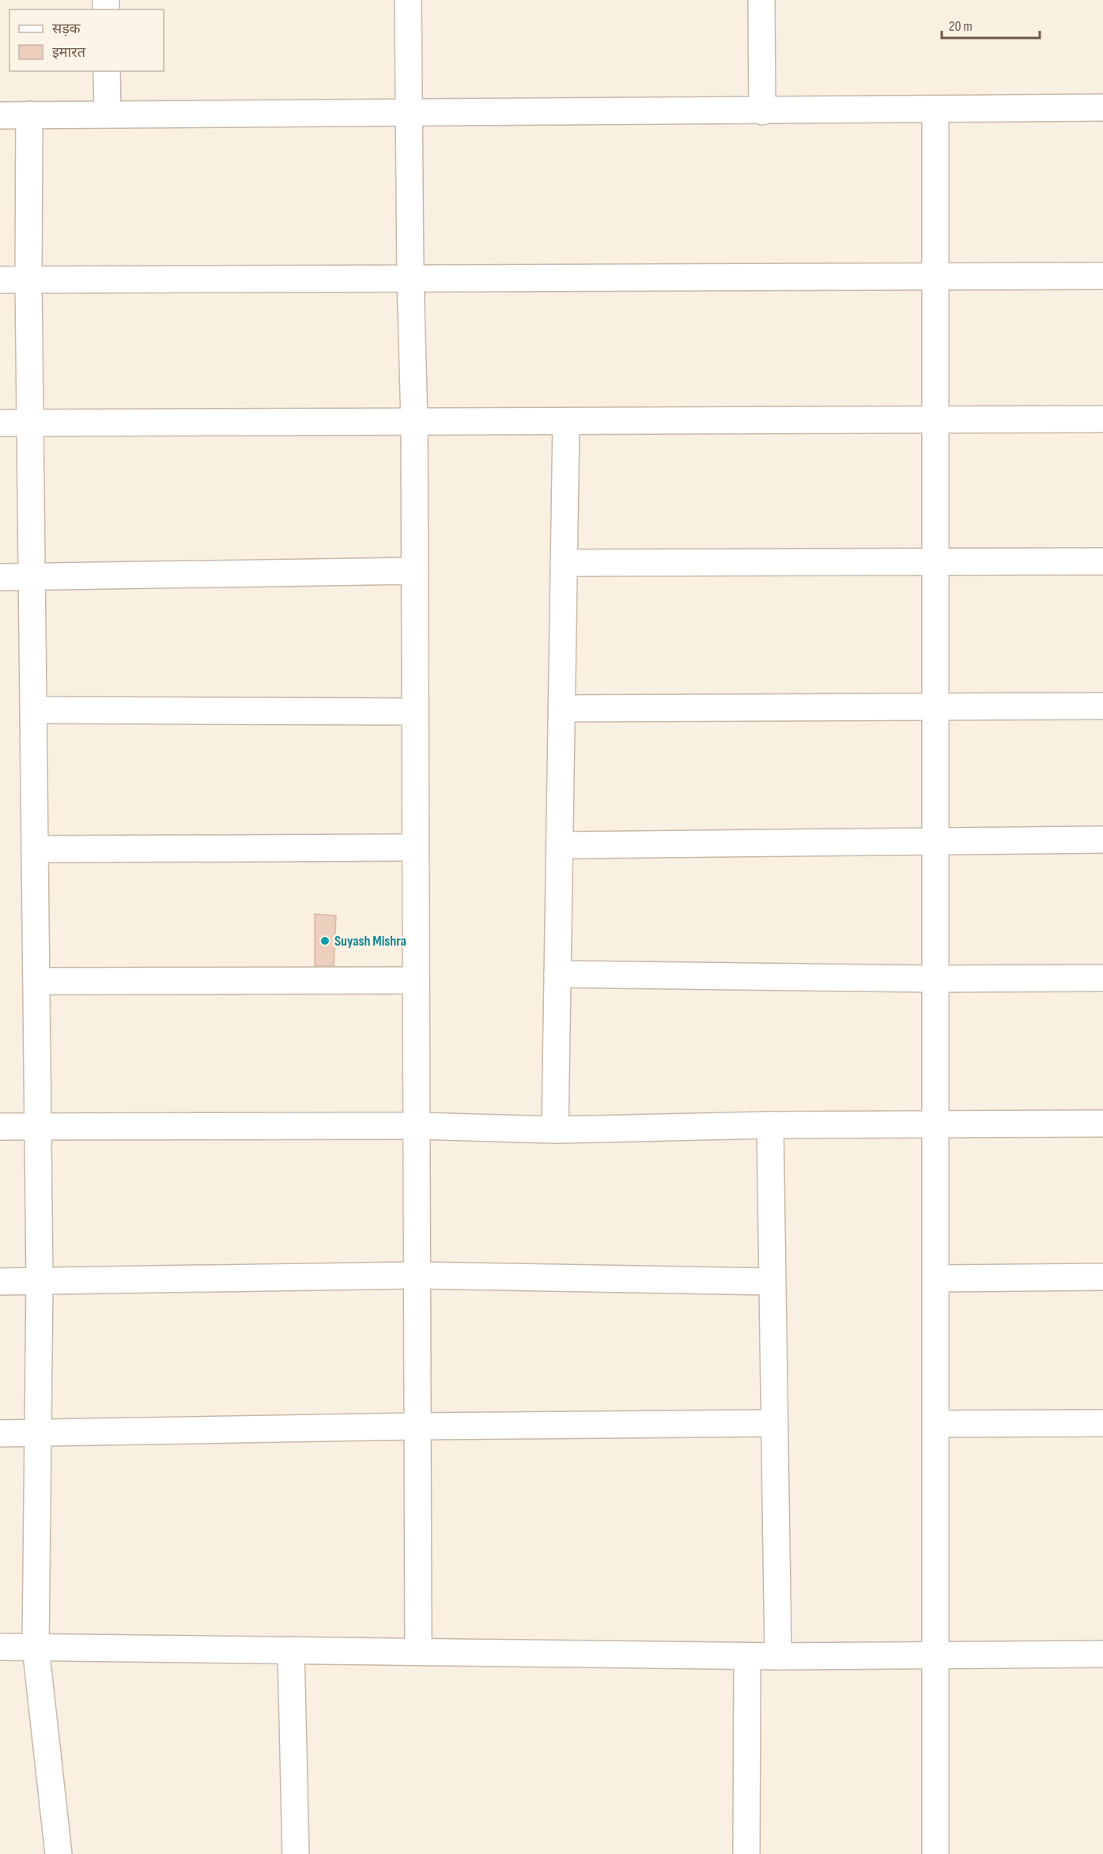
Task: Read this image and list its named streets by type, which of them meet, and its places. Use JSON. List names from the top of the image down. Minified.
{"places":["Suyash Mishra"],"legend":["सड़क","इमारत"],"scale_bar":"20 m"}
